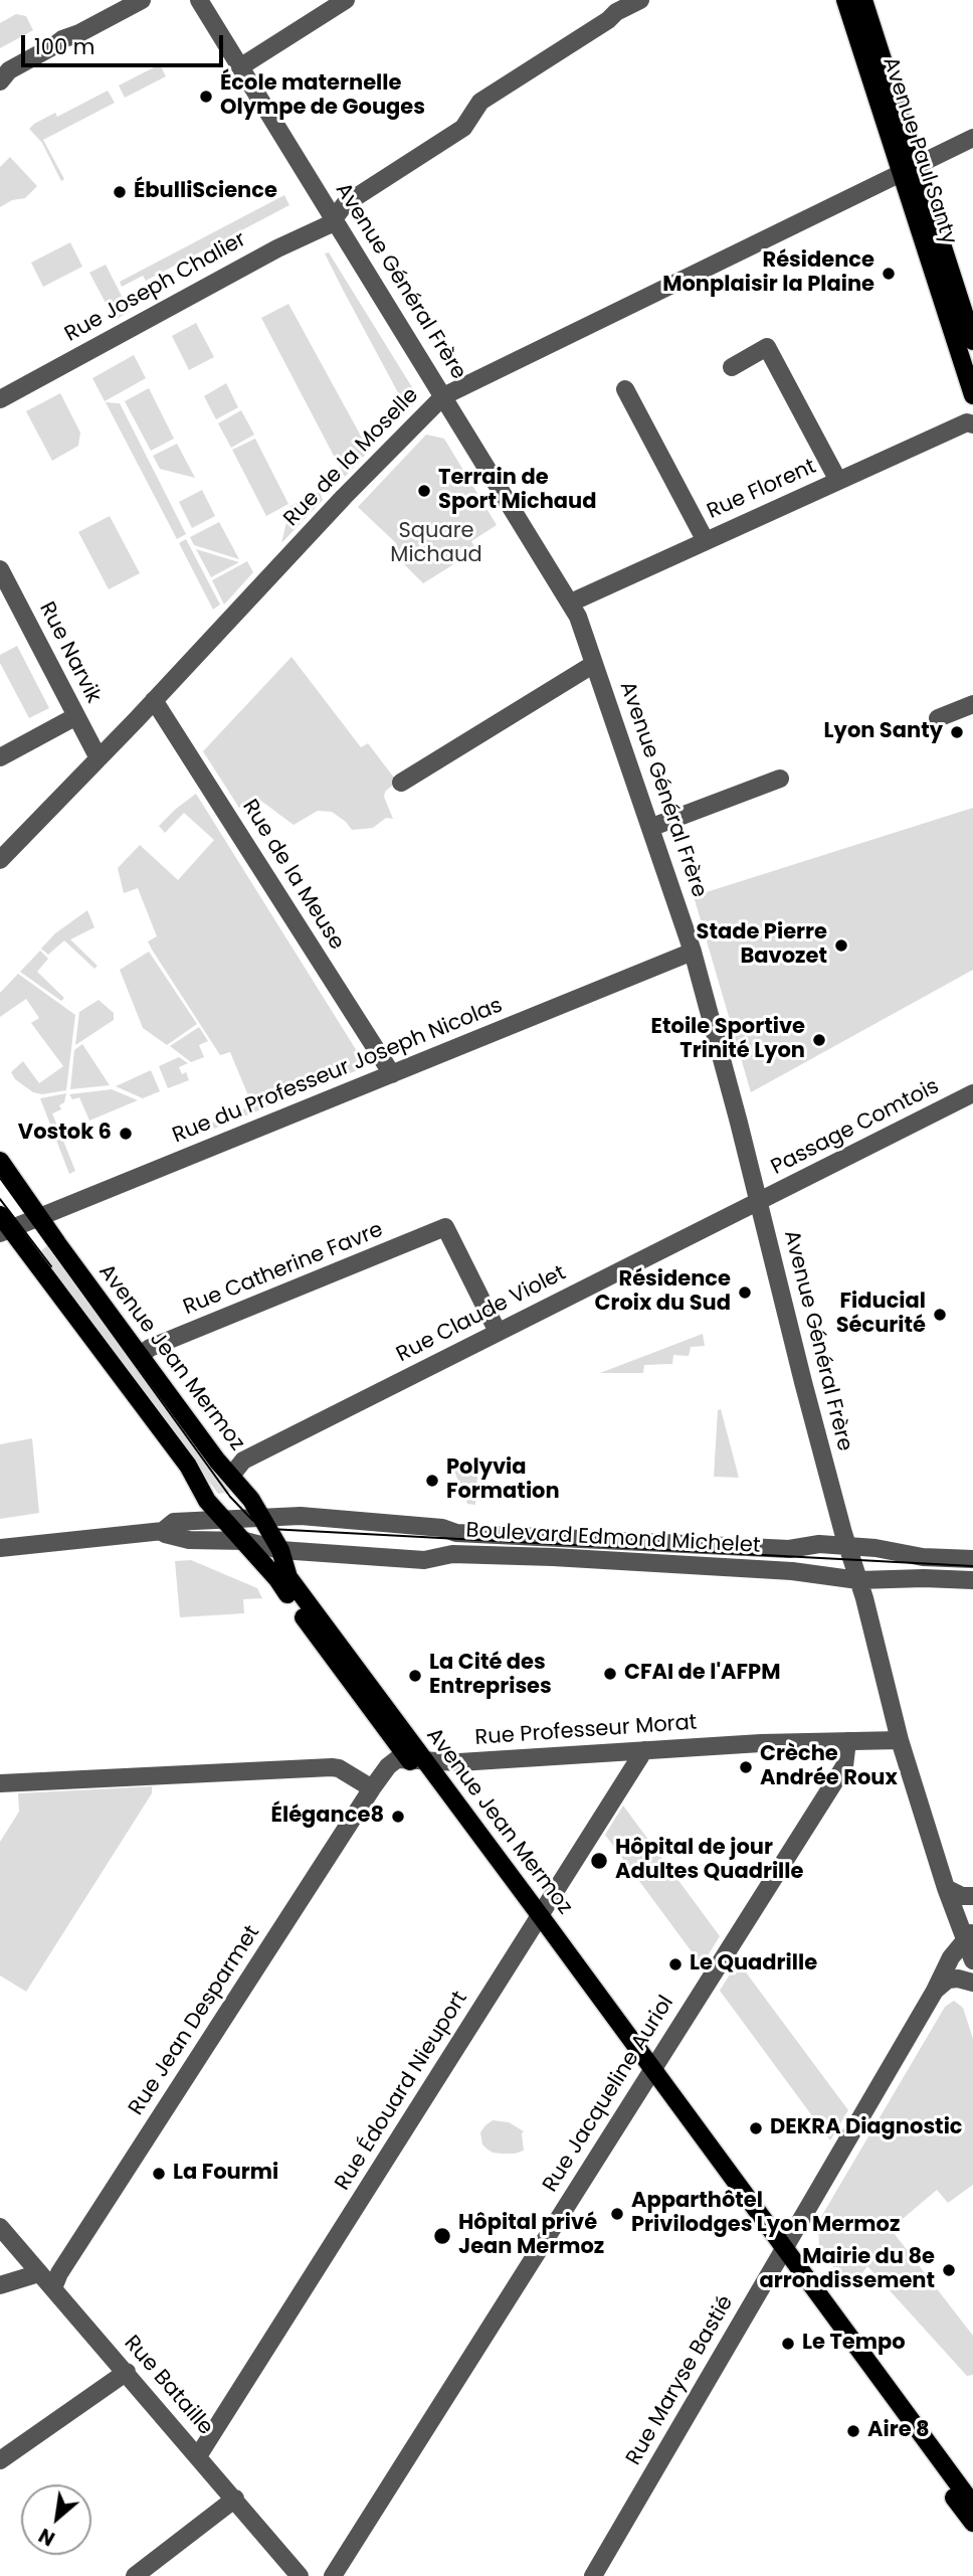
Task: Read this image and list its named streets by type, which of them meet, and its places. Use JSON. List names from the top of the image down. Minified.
{"streets":{"main road":["Avenue Paul Santy","Avenue Jean Mermoz"],"street":["Avenue Général Frère","Rue Joseph Chalier","Rue de la Moselle","Rue Florent","Rue Narvik","Rue de la Meuse","Rue du Professeur Joseph Nicolas","Passage Comtois","Rue Catherine Favre","Rue Claude Violet","Boulevard Edmond Michelet","Rue Professeur Morat","Rue Jean Desparmet","Rue Édouard Nieuport","Rue Jacqueline Auriol","Rue Maryse Bastié","Rue Bataille"]},"crossings":[["Avenue Paul Santy","Rue de la Moselle"],["Avenue Général Frère","Rue Joseph Chalier"],["Avenue Général Frère","Rue de la Moselle"],["Avenue Général Frère","Rue Florent"],["Avenue Général Frère","Rue du Professeur Joseph Nicolas"],["Avenue Général Frère","Passage Comtois"],["Avenue Général Frère","Rue Claude Violet"],["Avenue Général Frère","Boulevard Edmond Michelet"],["Avenue Général Frère","Rue Professeur Morat"],["Avenue Général Frère","Rue Maryse Bastié"],["Rue de la Moselle","Rue Narvik"],["Rue de la Moselle","Rue de la Meuse"],["Rue de la Meuse","Rue du Professeur Joseph Nicolas"],["Rue du Professeur Joseph Nicolas","Avenue Jean Mermoz"],["Passage Comtois","Rue Claude Violet"],["Rue Catherine Favre","Rue Claude Violet"],["Rue Catherine Favre","Avenue Jean Mermoz"],["Rue Claude Violet","Avenue Jean Mermoz"],["Avenue Jean Mermoz","Boulevard Edmond Michelet"],["Avenue Jean Mermoz","Rue Professeur Morat"],["Avenue Jean Mermoz","Rue Édouard Nieuport"],["Avenue Jean Mermoz","Rue Jacqueline Auriol"],["Avenue Jean Mermoz","Rue Maryse Bastié"],["Rue Professeur Morat","Rue Édouard Nieuport"],["Rue Professeur Morat","Rue Jacqueline Auriol"],["Rue Jean Desparmet","Rue Bataille"],["Rue Édouard Nieuport","Rue Bataille"]],"parks":["Square Michaud"],"places":["École maternelle Olympe de Gouges","ÉbulliScience","Résidence Monplaisir la Plaine","Terrain de Sport Michaud","Lyon Santy","Stade Pierre Bavozet","Etoile Sportive Trinité Lyon","Vostok 6","Résidence Croix du Sud","Fiducial Sécurité","Polyvia Formation","CFAI de l'AFPM","La Cité des Entreprises","Crèche Andrée Roux","Élégance8","Hôpital de jour Adultes Quadrille","Le Quadrille","DEKRA Diagnostic","La Fourmi","Apparthôtel Privilodges Lyon Mermoz","Hôpital privé Jean Mermoz","Mairie du 8e arrondissement","Le Tempo","Aire 8"],"scale_bar":"100 m","north":"bottom left"}
